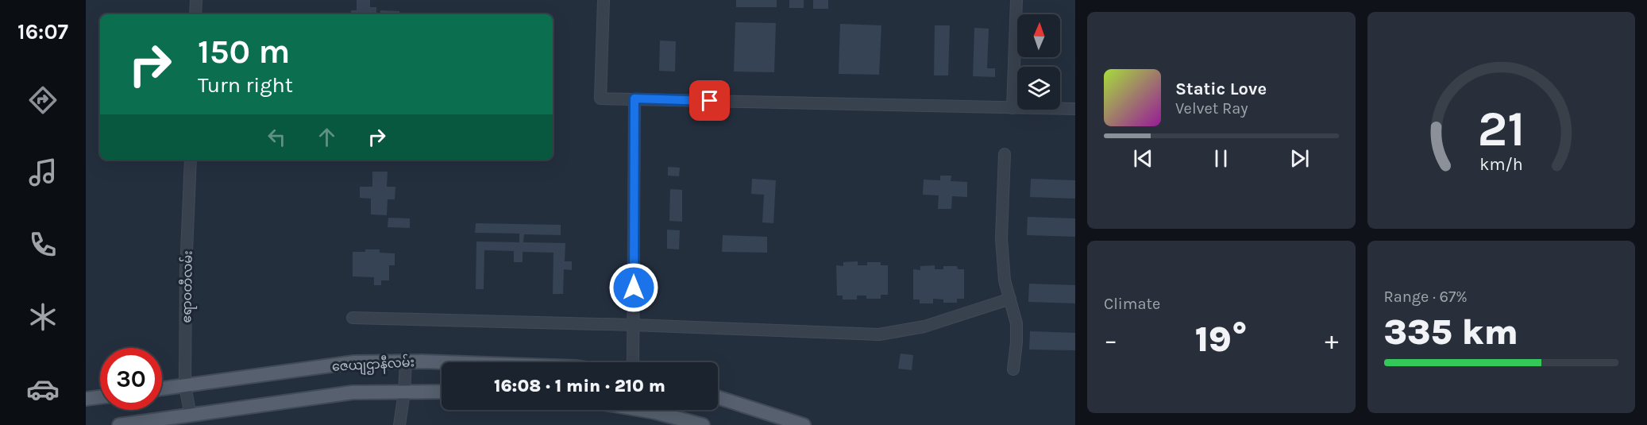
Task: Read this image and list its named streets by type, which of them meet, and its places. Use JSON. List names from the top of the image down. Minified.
{"streets":{"main road":["ဇေယျဌာနီလမ်း"],"street":["ဧရာဝတီလမ်း"]},"crossings":[["ဧရာဝတီလမ်း","ဇေယျဌာနီလမ်း"]],"north":"top","page":{"tabs":"16:07","turn":["150 m","Turn right"],"song":["Static Love","Velvet Ray"],"tile":["Climate",["Range · 67%","335 km"]],"heat":["−","19°","+"],"limit":"30","trip":"16:08 · 1 min · 210 m","gauge":["21","km/h"]}}
